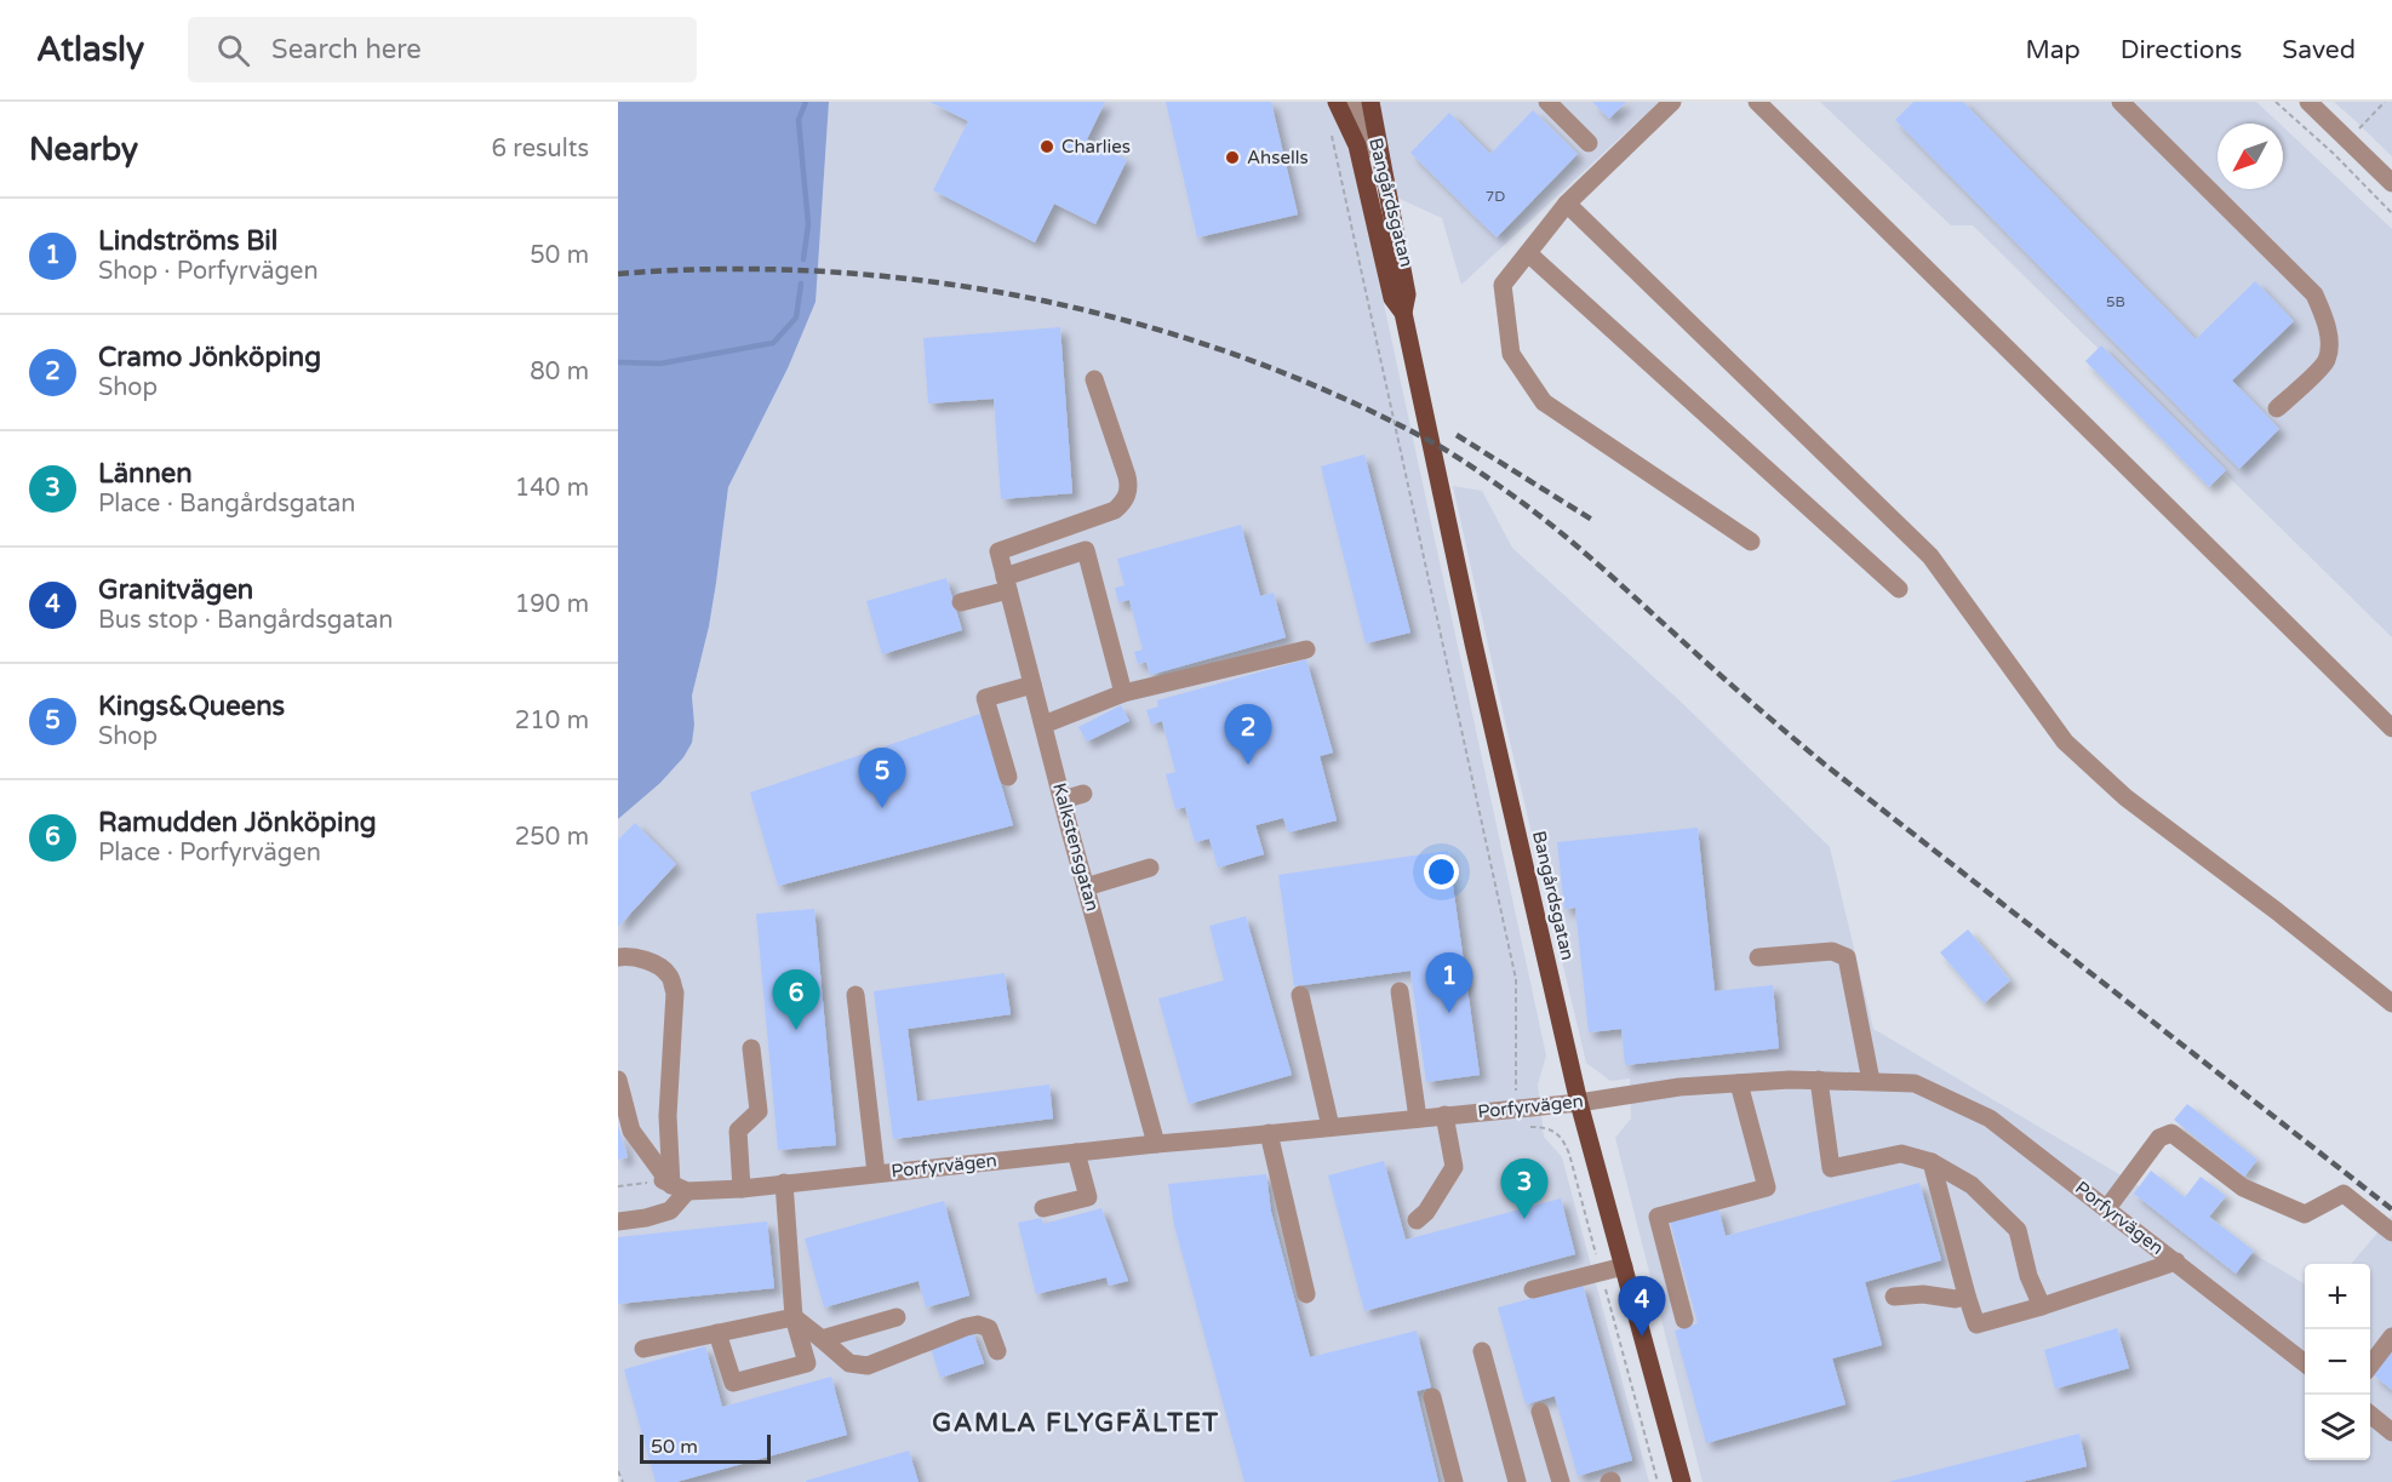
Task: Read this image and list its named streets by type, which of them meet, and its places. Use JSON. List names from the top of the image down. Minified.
{"streets":{"main road":["Bangårdsgatan"],"street":["Kalkstensgatan","Porfyrvägen"]},"crossings":[["Bangårdsgatan","Porfyrvägen"],["Kalkstensgatan","Porfyrvägen"]],"districts":["GAMLA FLYGFÄLTET"],"places":["Charlies","Ahsells"],"house_numbers":["7D","5B"],"scale_bar":"50 m","north":"bottom left","page":{"header":"Atlasly","search":"Search here","nav":["Map","Directions","Saved"],"heading":["Nearby","6 results"],"list":[{"mark":"1","name":"Lindströms Bil","note":"Shop · Porfyrvägen","value":"50 m"},{"mark":"2","name":"Cramo Jönköping","note":"Shop","value":"80 m"},{"mark":"3","name":"Lännen","note":"Place · Bangårdsgatan","value":"140 m"},{"mark":"4","name":"Granitvägen","note":"Bus stop · Bangårdsgatan","value":"190 m"},{"mark":"5","name":"Kings&Queens","note":"Shop","value":"210 m"},{"mark":"6","name":"Ramudden Jönköping","note":"Place · Porfyrvägen","value":"250 m"}],"pins":["2","5","1","6","3","4"],"map_buttons":["+","−"],"scale":"50 m"}}
